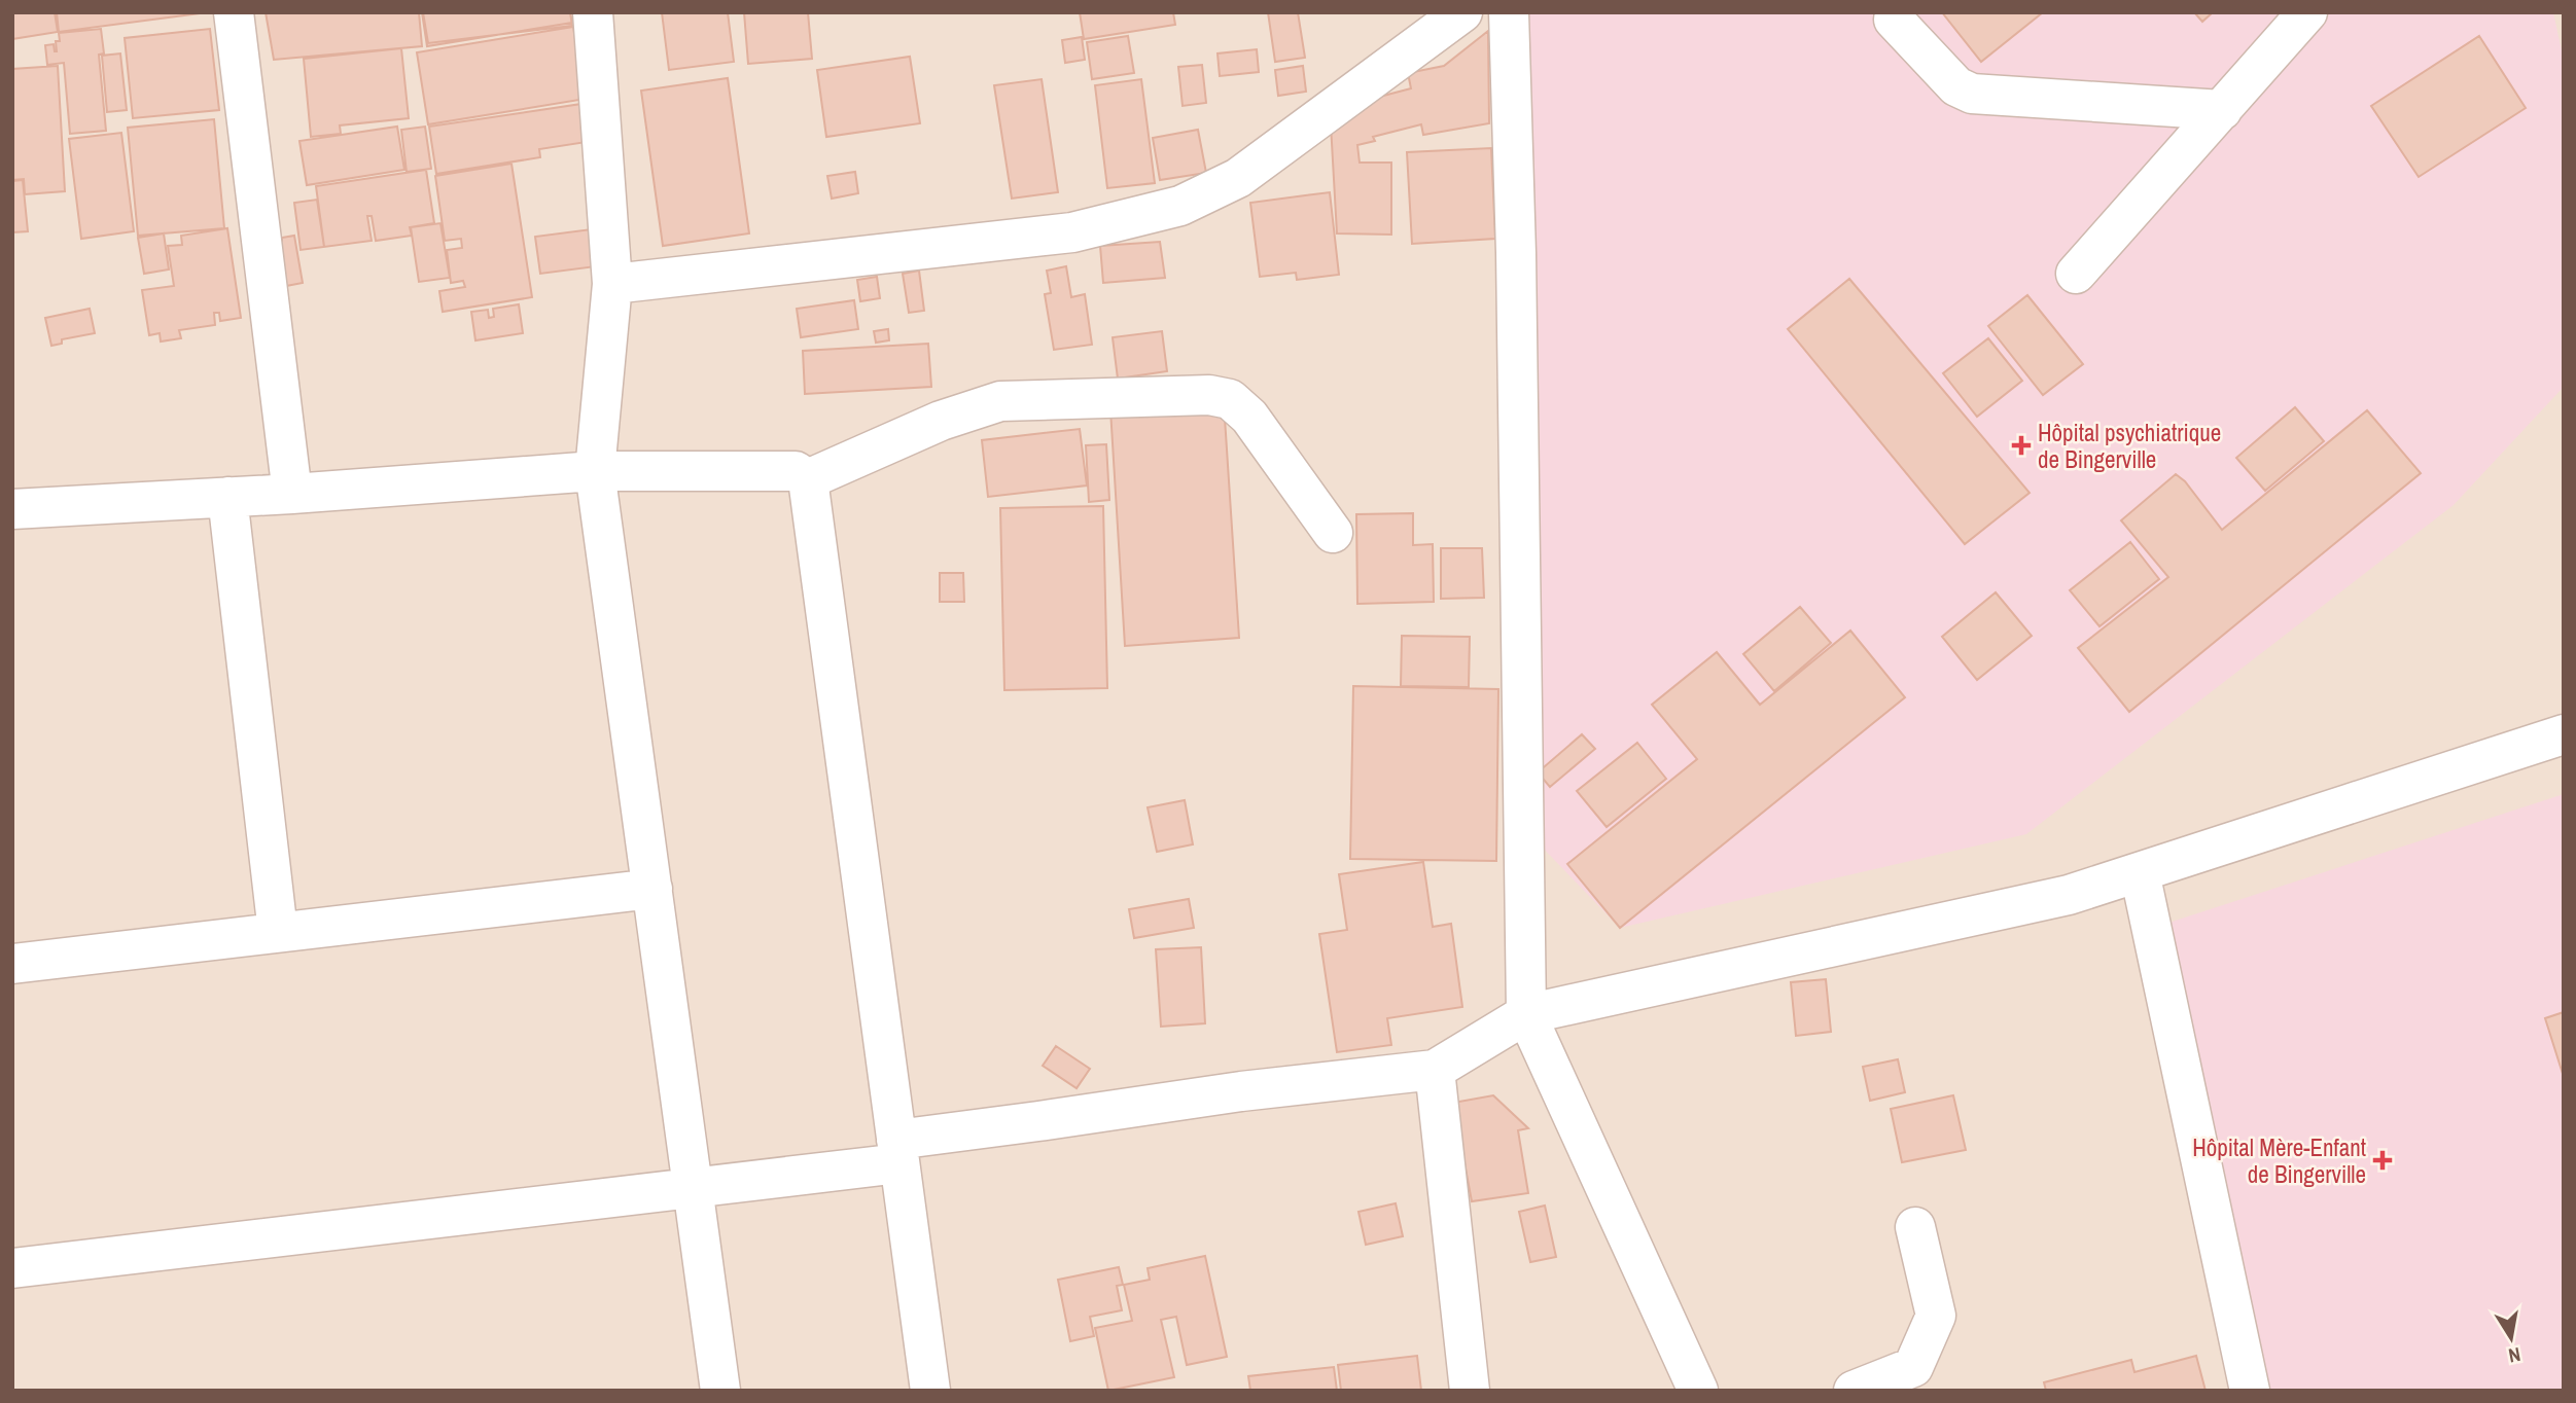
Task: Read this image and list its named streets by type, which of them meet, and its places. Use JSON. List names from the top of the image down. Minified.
{"places":{"health":["Hôpital psychiatrique de Bingerville","Hôpital Mère-Enfant de Bingerville"]},"north":"bottom"}
